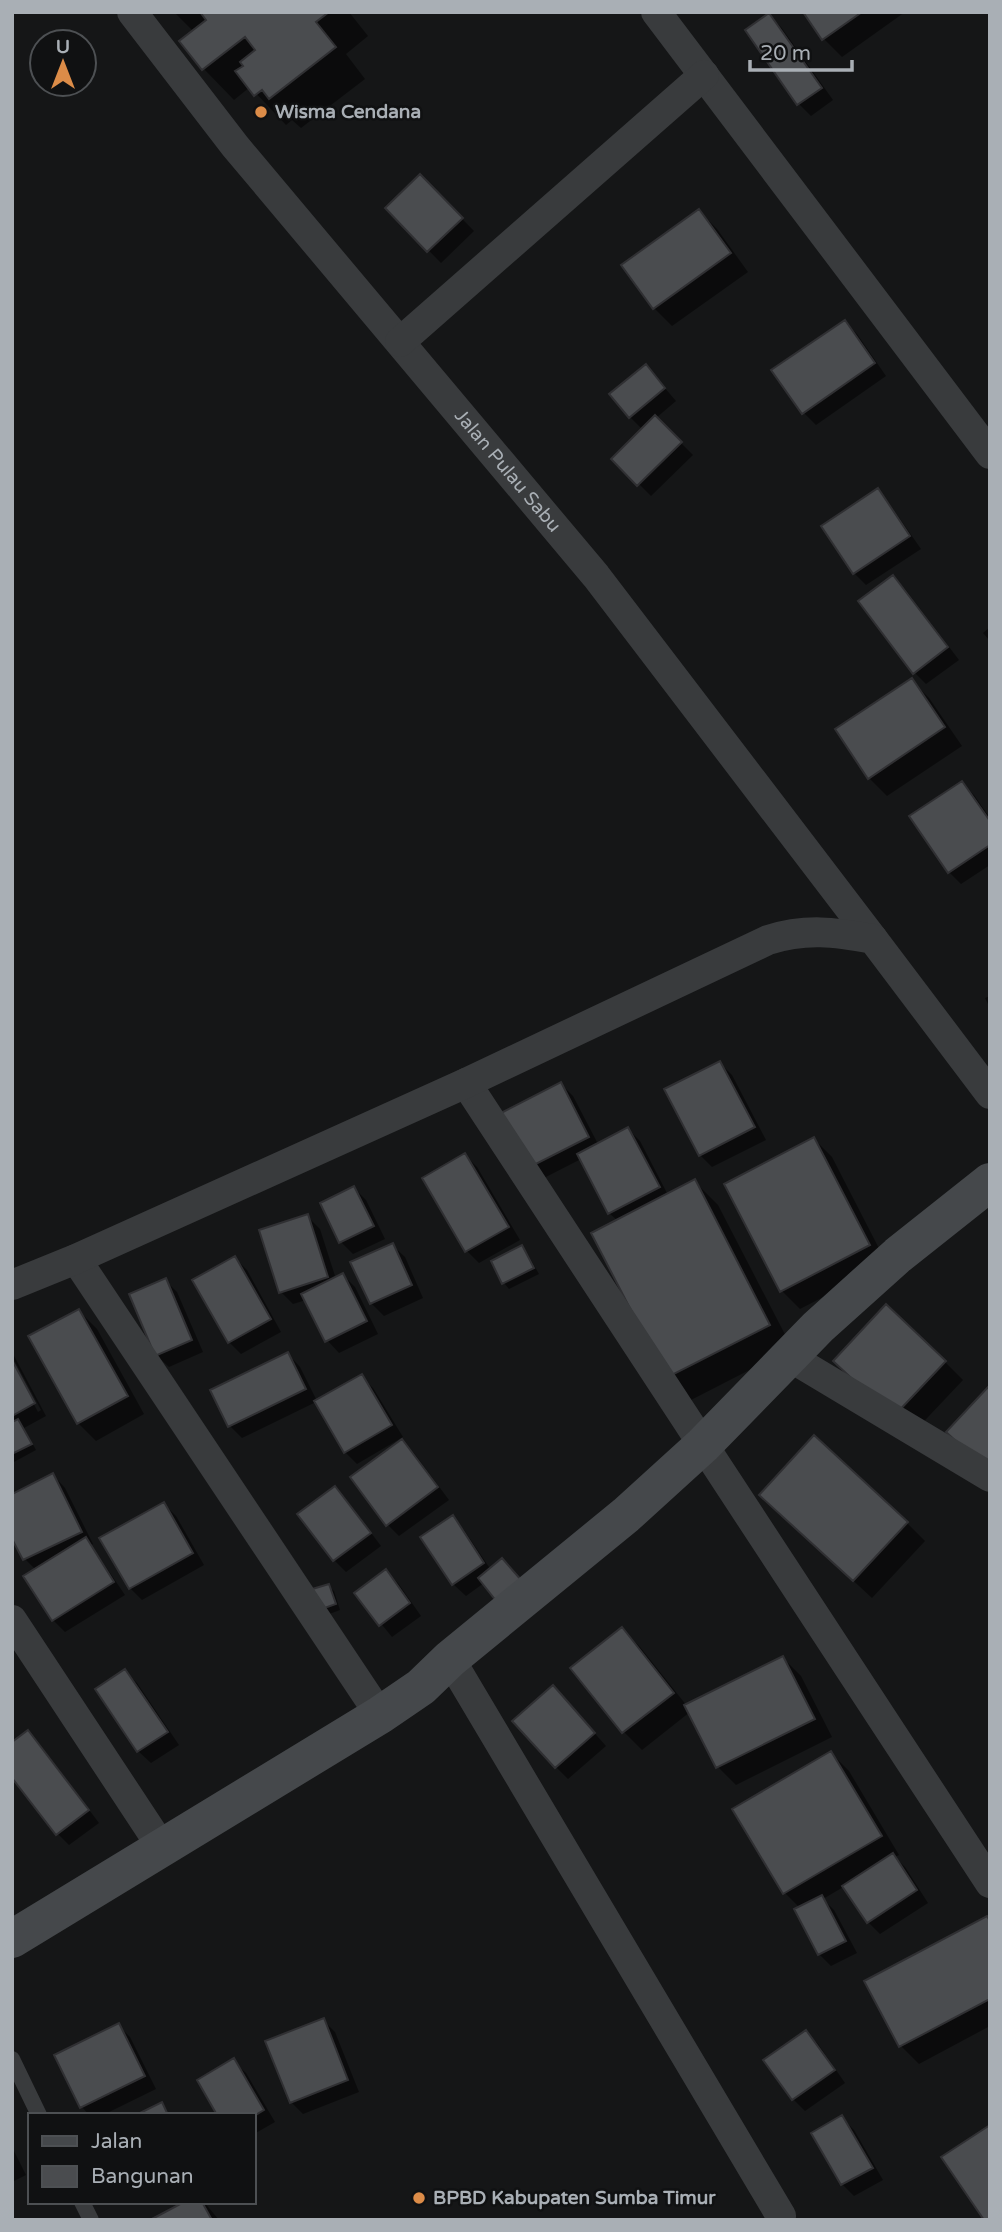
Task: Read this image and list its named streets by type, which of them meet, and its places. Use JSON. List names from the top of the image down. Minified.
{"streets":{"street":["Jalan Pulau Sabu"]},"places":["Wisma Cendana","BPBD Kabupaten Sumba Timur"],"legend":["Jalan","Bangunan"],"scale_bar":"20 m","north":"top"}
